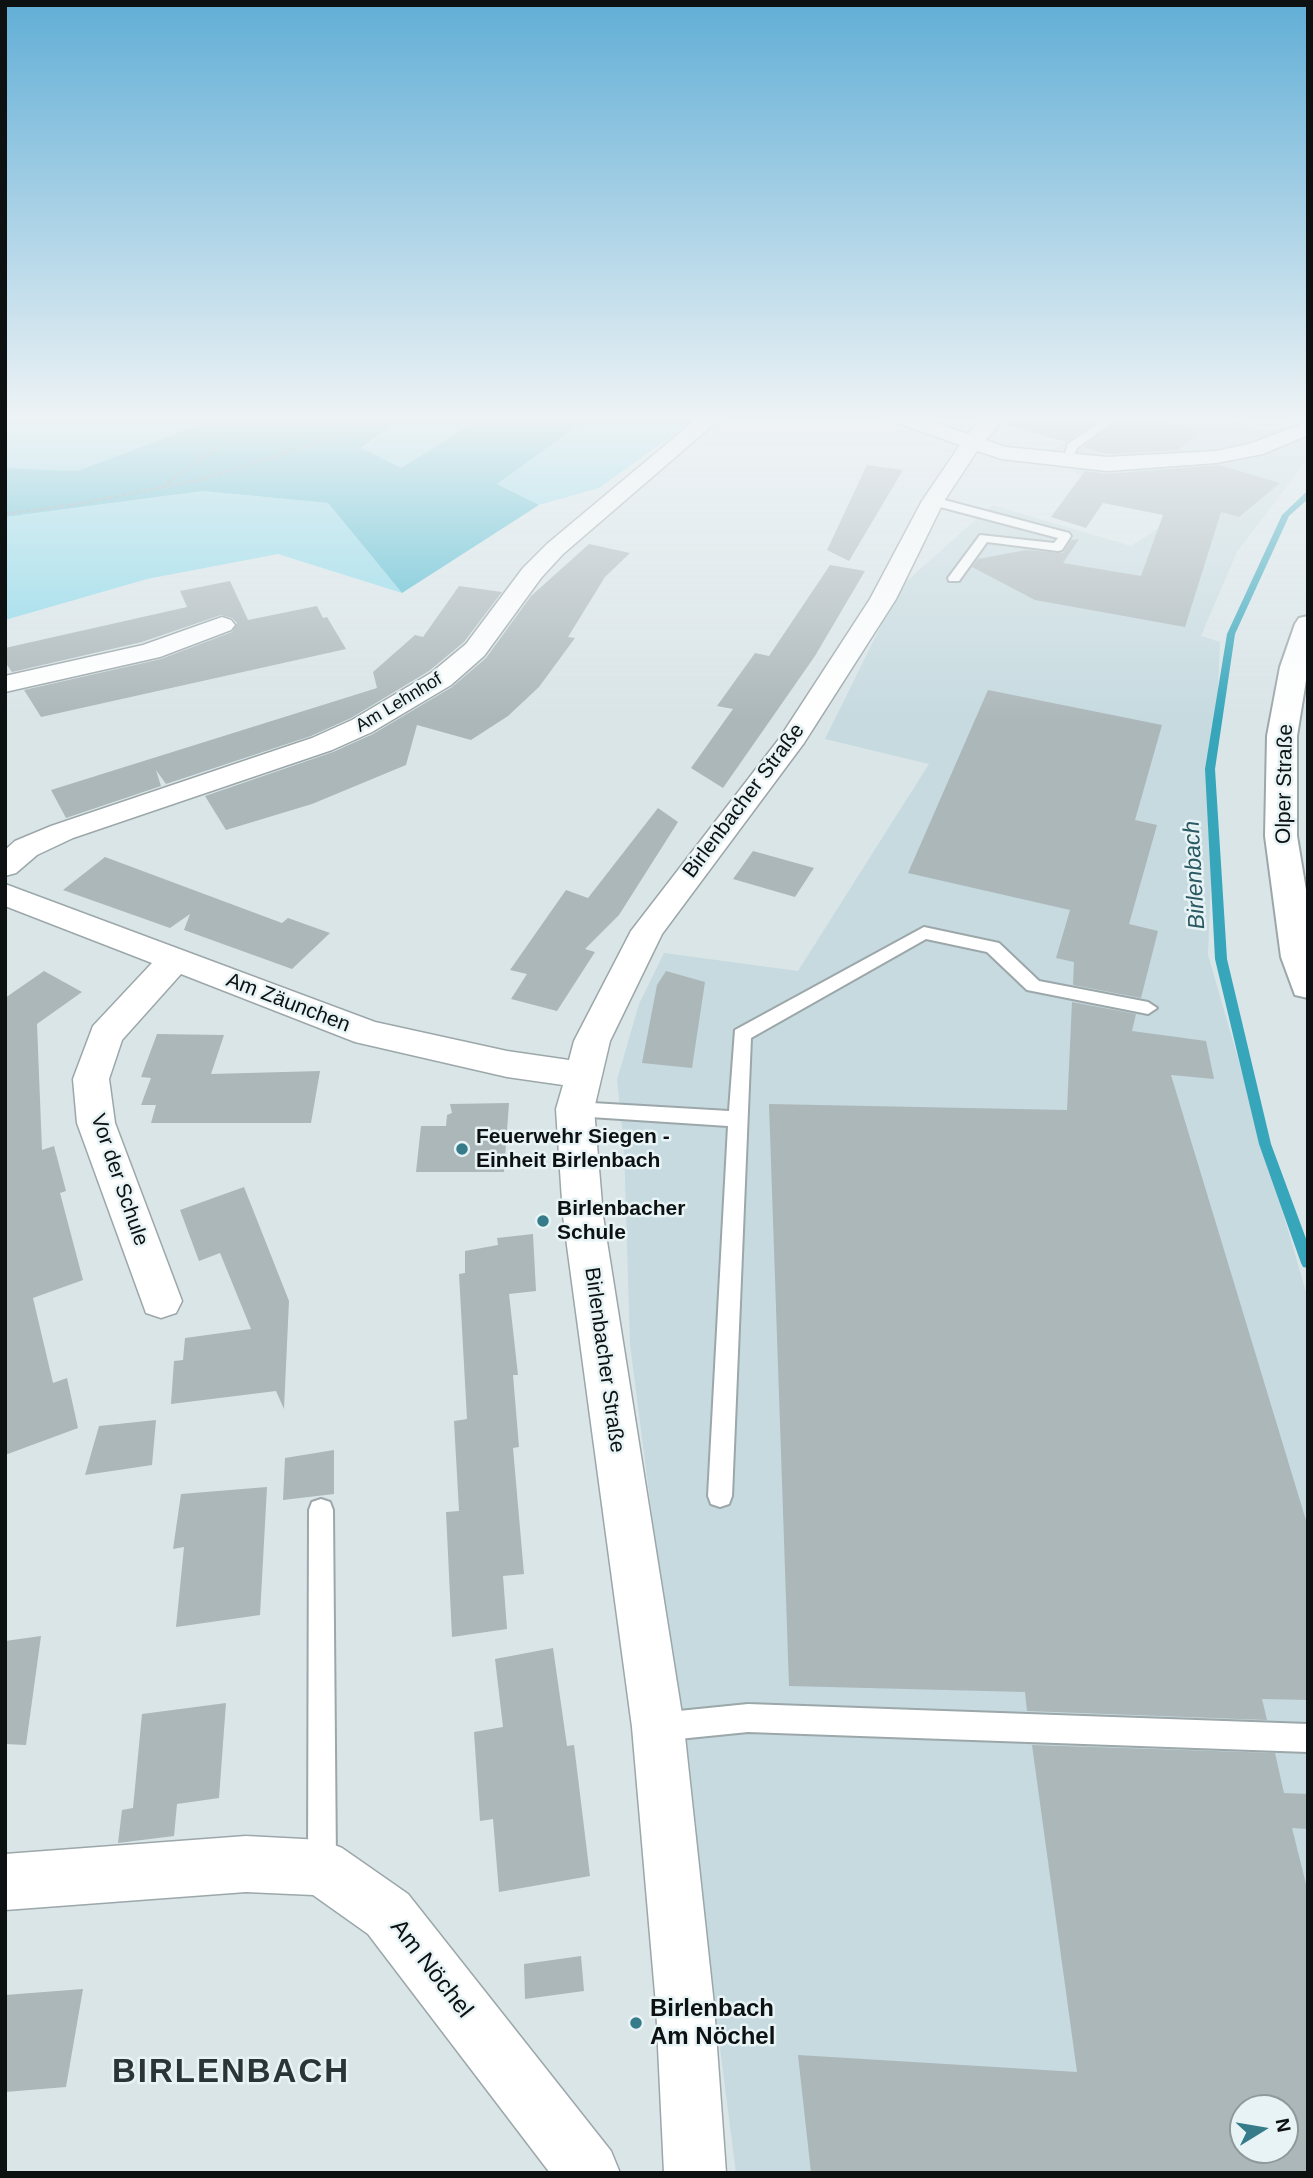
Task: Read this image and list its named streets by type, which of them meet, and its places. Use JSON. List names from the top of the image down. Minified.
{"streets":{"main road":["Olper Straße"],"street":["Am Lehnhof","Birlenbacher Straße","Am Zäunchen","Vor der Schule","Am Nöchel"]},"crossings":[["Birlenbacher Straße","Am Zäunchen"],["Am Zäunchen","Vor der Schule"]],"districts":["BIRLENBACH"],"water":["Birlenbach"],"places":["Feuerwehr Siegen - Einheit Birlenbach","Birlenbacher Schule","Birlenbach Am Nöchel"],"north":"right"}
